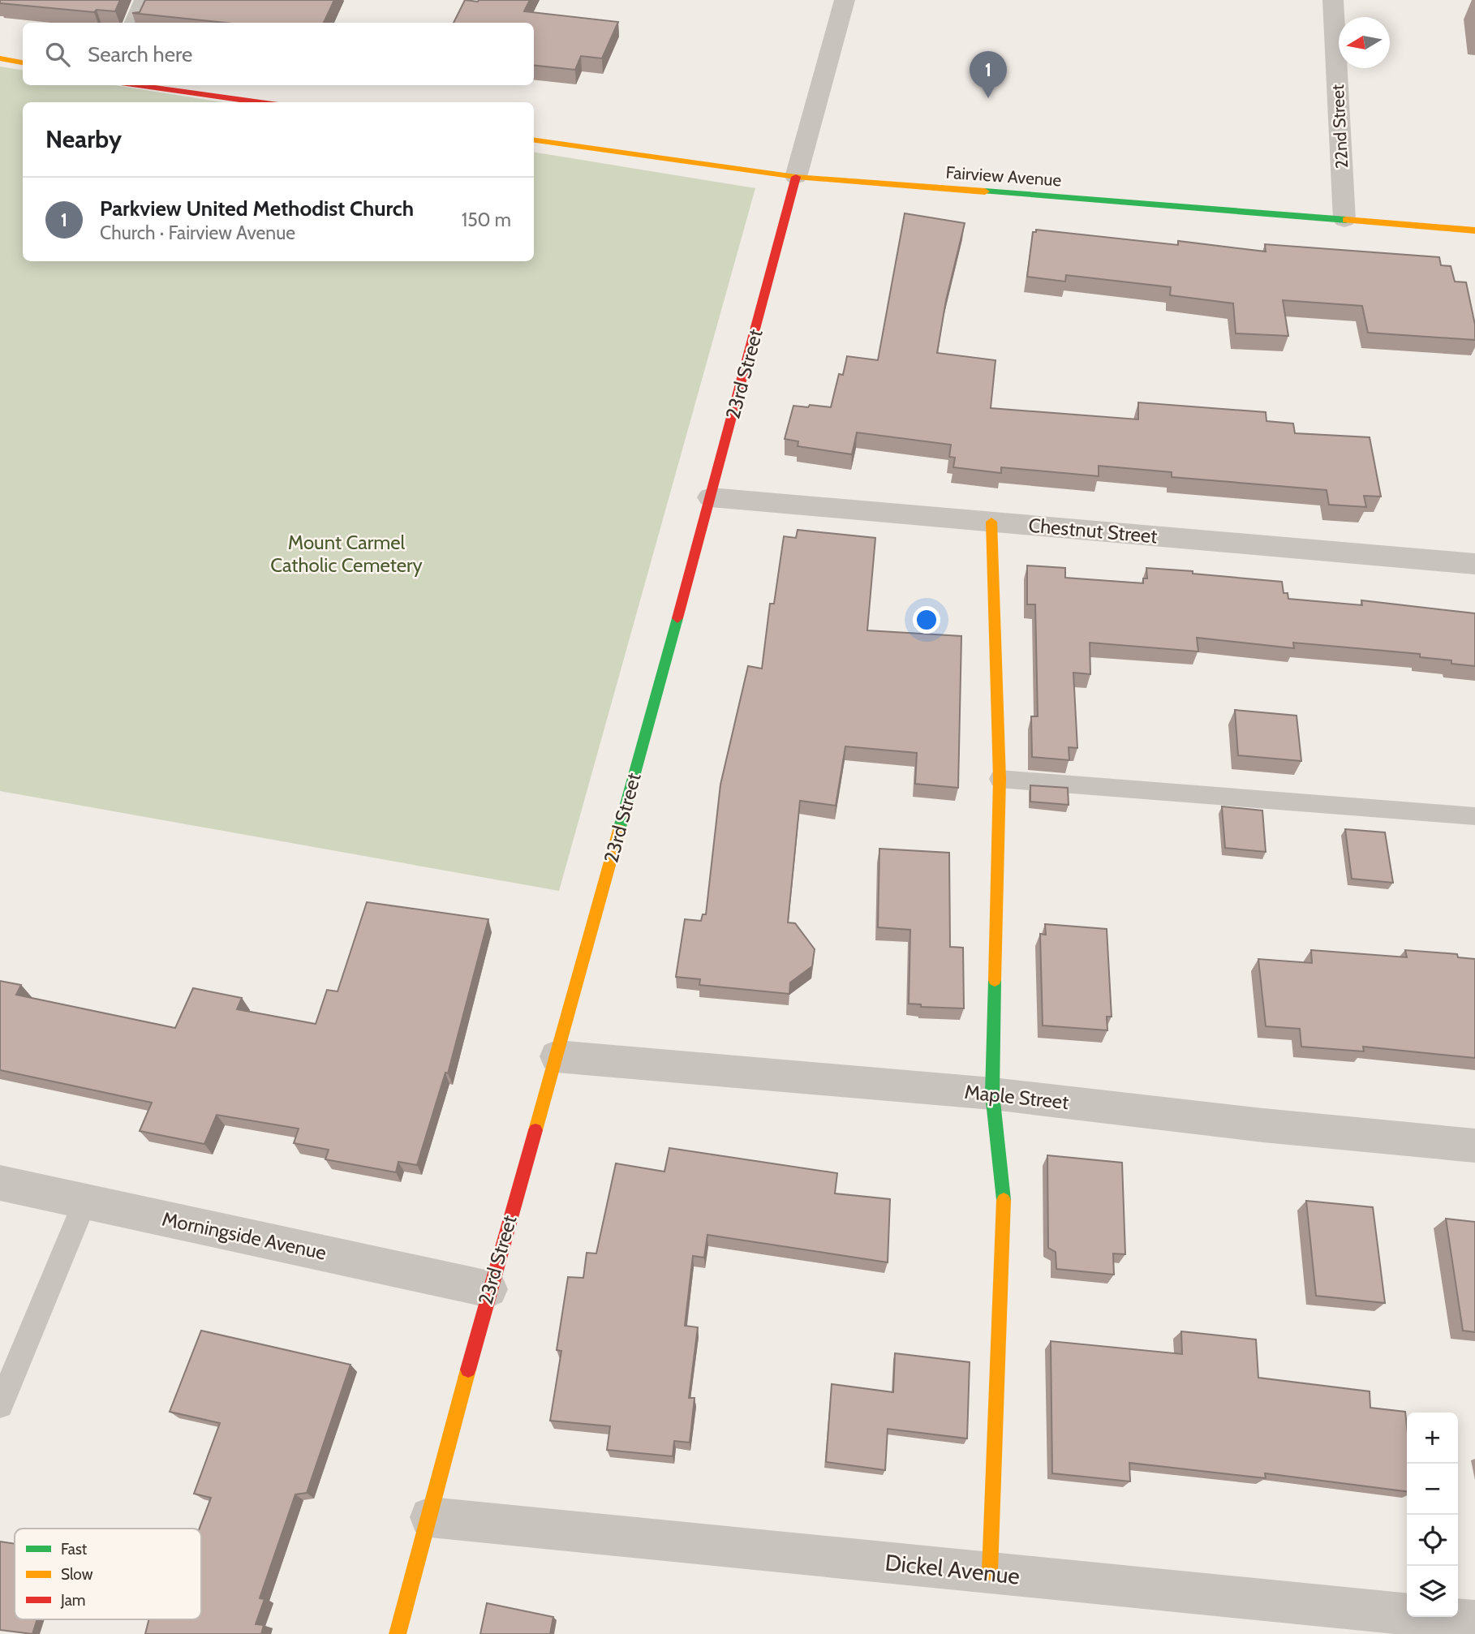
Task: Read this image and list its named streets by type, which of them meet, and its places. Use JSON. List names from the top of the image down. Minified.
{"streets":{"street":["22nd Street","Fairview Avenue","23rd Street","Chestnut Street","Maple Street","Morningside Avenue","Dickel Avenue"]},"crossings":[["22nd Street","Fairview Avenue"],["Fairview Avenue","23rd Street"],["23rd Street","Chestnut Street"],["23rd Street","Maple Street"],["23rd Street","Morningside Avenue"],["23rd Street","Dickel Avenue"]],"parks":["Mount Carmel Catholic Cemetery"],"legend":["Fast","Slow","Jam"],"north":"left","page":{"search":"Search here","pins":"1","heading":"Nearby","list":[{"mark":"1","name":"Parkview United Methodist Church","note":"Church · Fairview Avenue","value":"150 m"}],"map_buttons":["+","−"]}}
